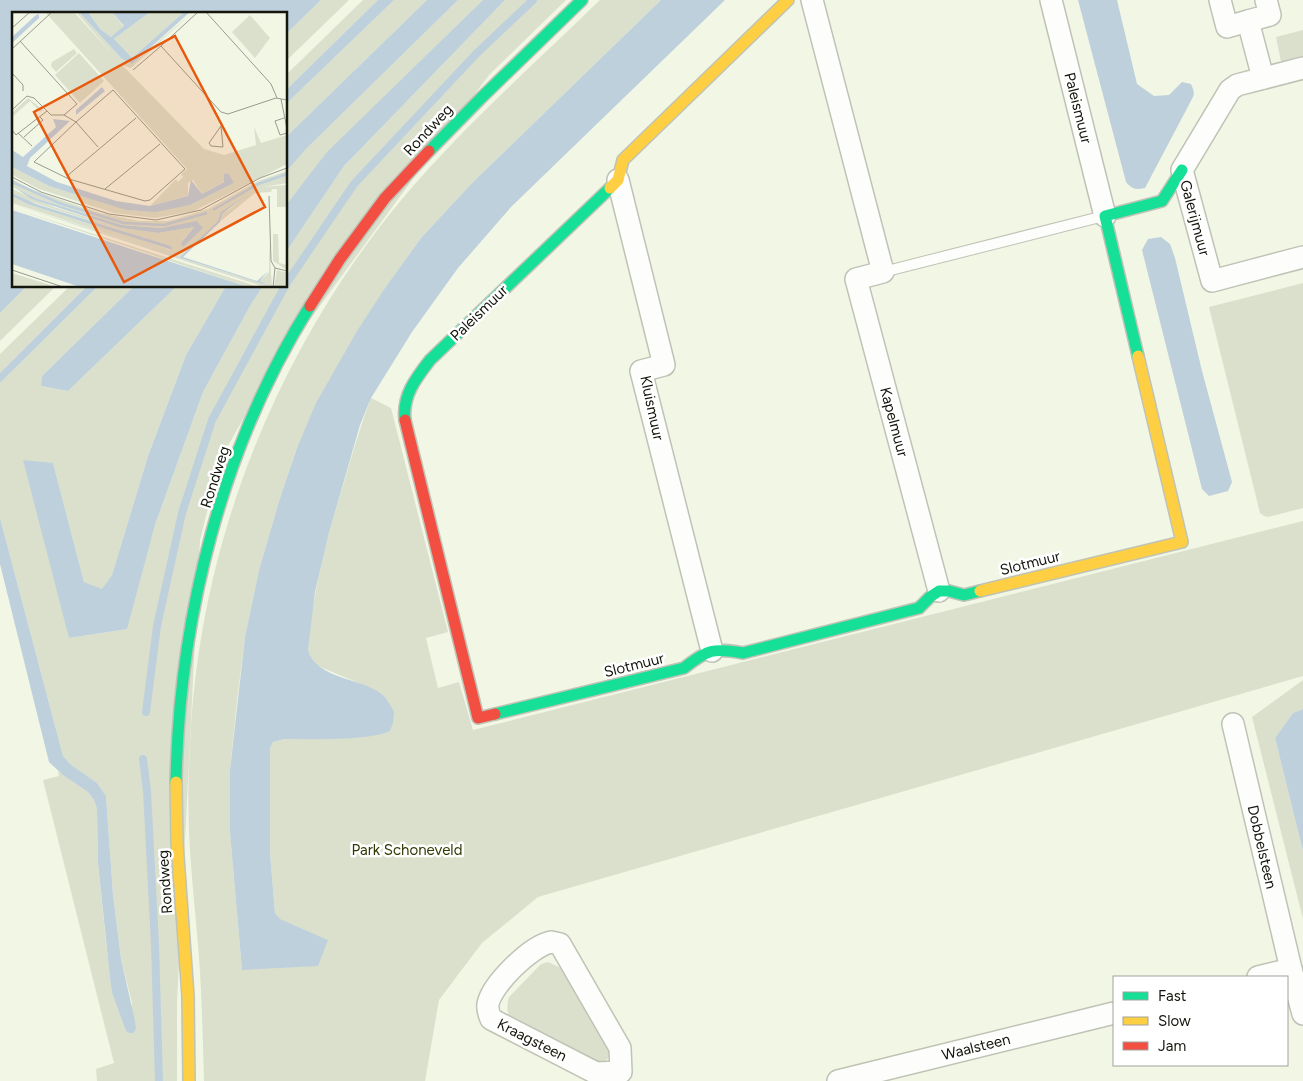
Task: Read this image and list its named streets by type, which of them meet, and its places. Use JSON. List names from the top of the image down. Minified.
{"streets":{"street":["Paleismuur","Rondweg","Galerijmuur","Kluismuur","Kapelmuur","Slotmuur","Dobbelsteen","Kraagsteen","Waalsteen"]},"crossings":[["Paleismuur","Kluismuur"],["Paleismuur","Kapelmuur"],["Paleismuur","Slotmuur"],["Kluismuur","Slotmuur"],["Kapelmuur","Slotmuur"]],"parks":["Park Schoneveld"],"legend":["Fast","Slow","Jam"]}
